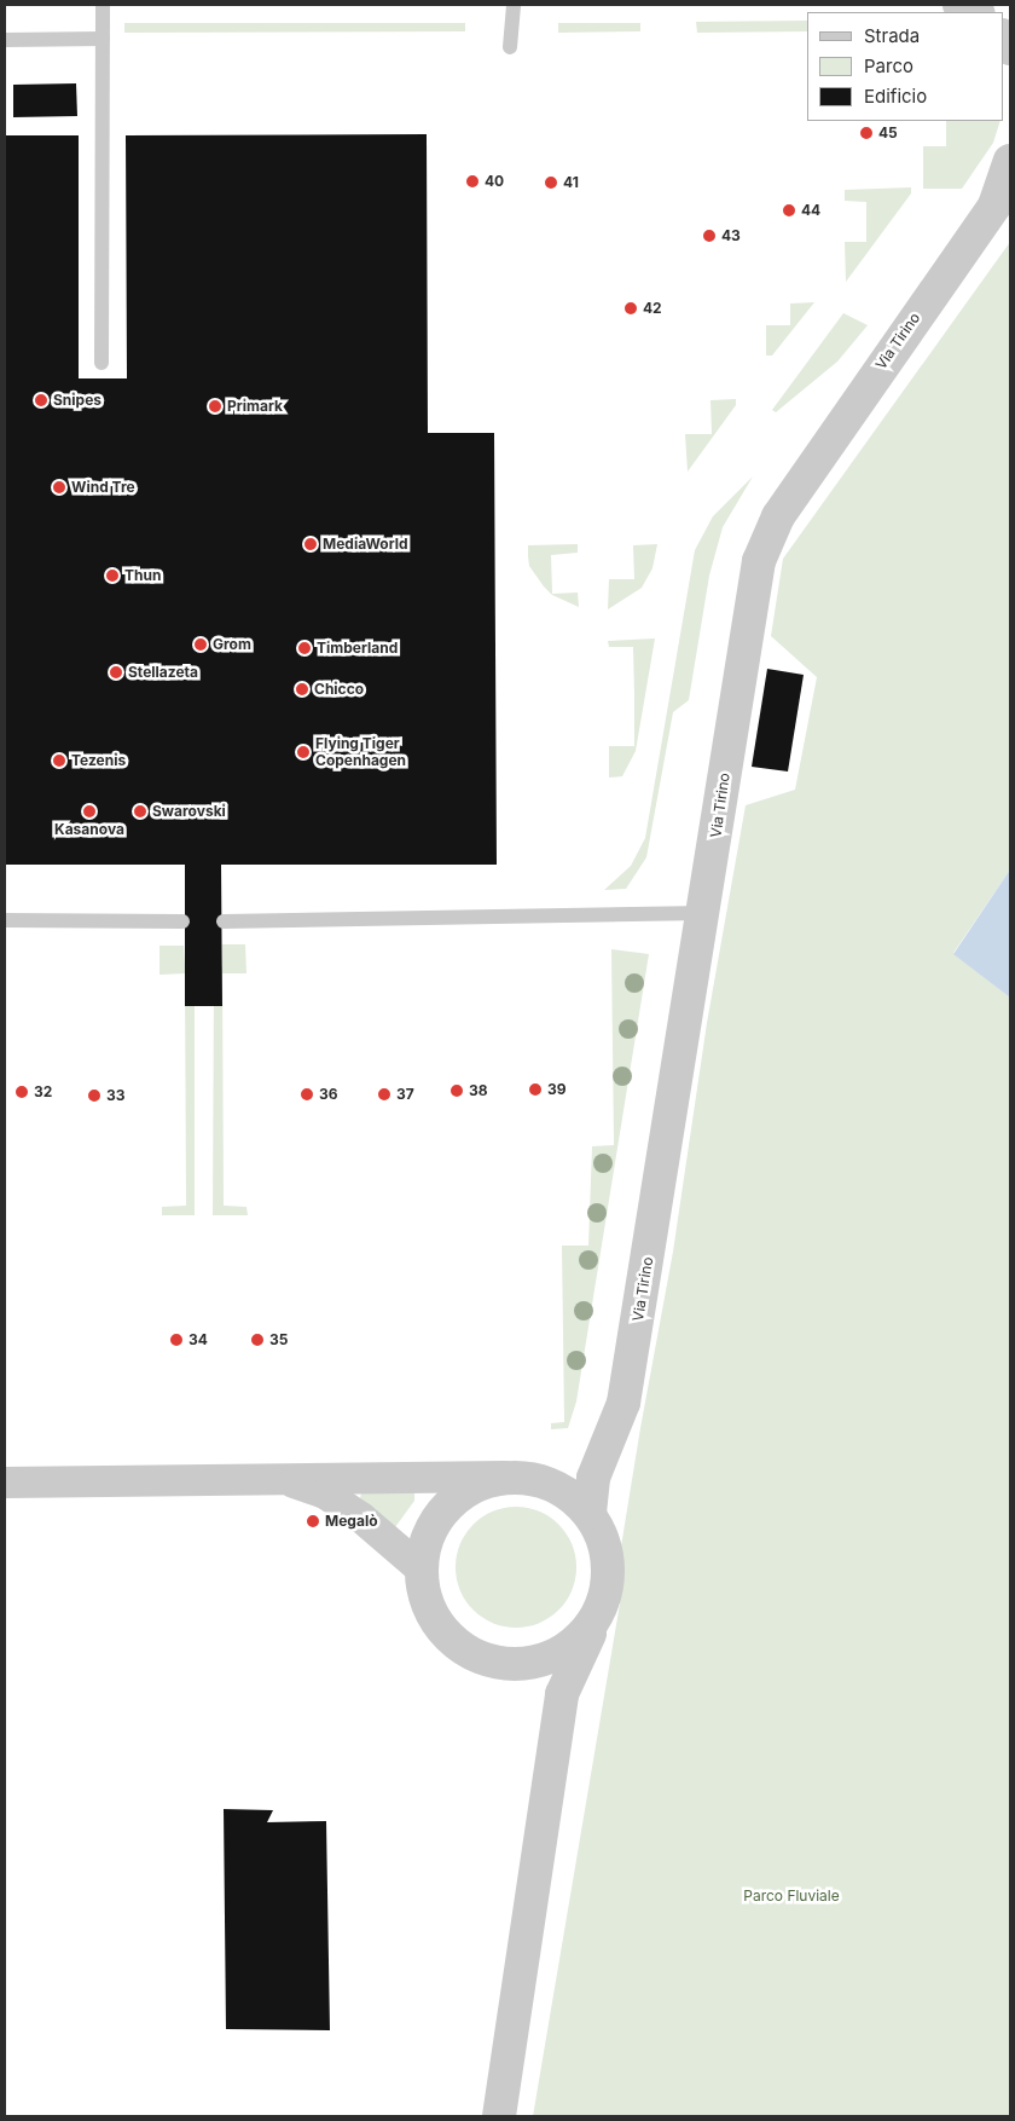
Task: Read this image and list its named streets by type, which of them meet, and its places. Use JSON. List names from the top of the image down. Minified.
{"streets":{"street":["Via Tirino"]},"parks":["Parco Fluviale"],"places":["45","40","41","44","43","42","Snipes","Primark","Wind Tre","MediaWorld","Thun","Grom","Timberland","Stellazeta","Chicco","Flying Tiger Copenhagen","Tezenis","Kasanova","Swarovski","39","38","32","36","37","33","34","35","Megalò"],"legend":["Strada","Parco","Edificio"]}
